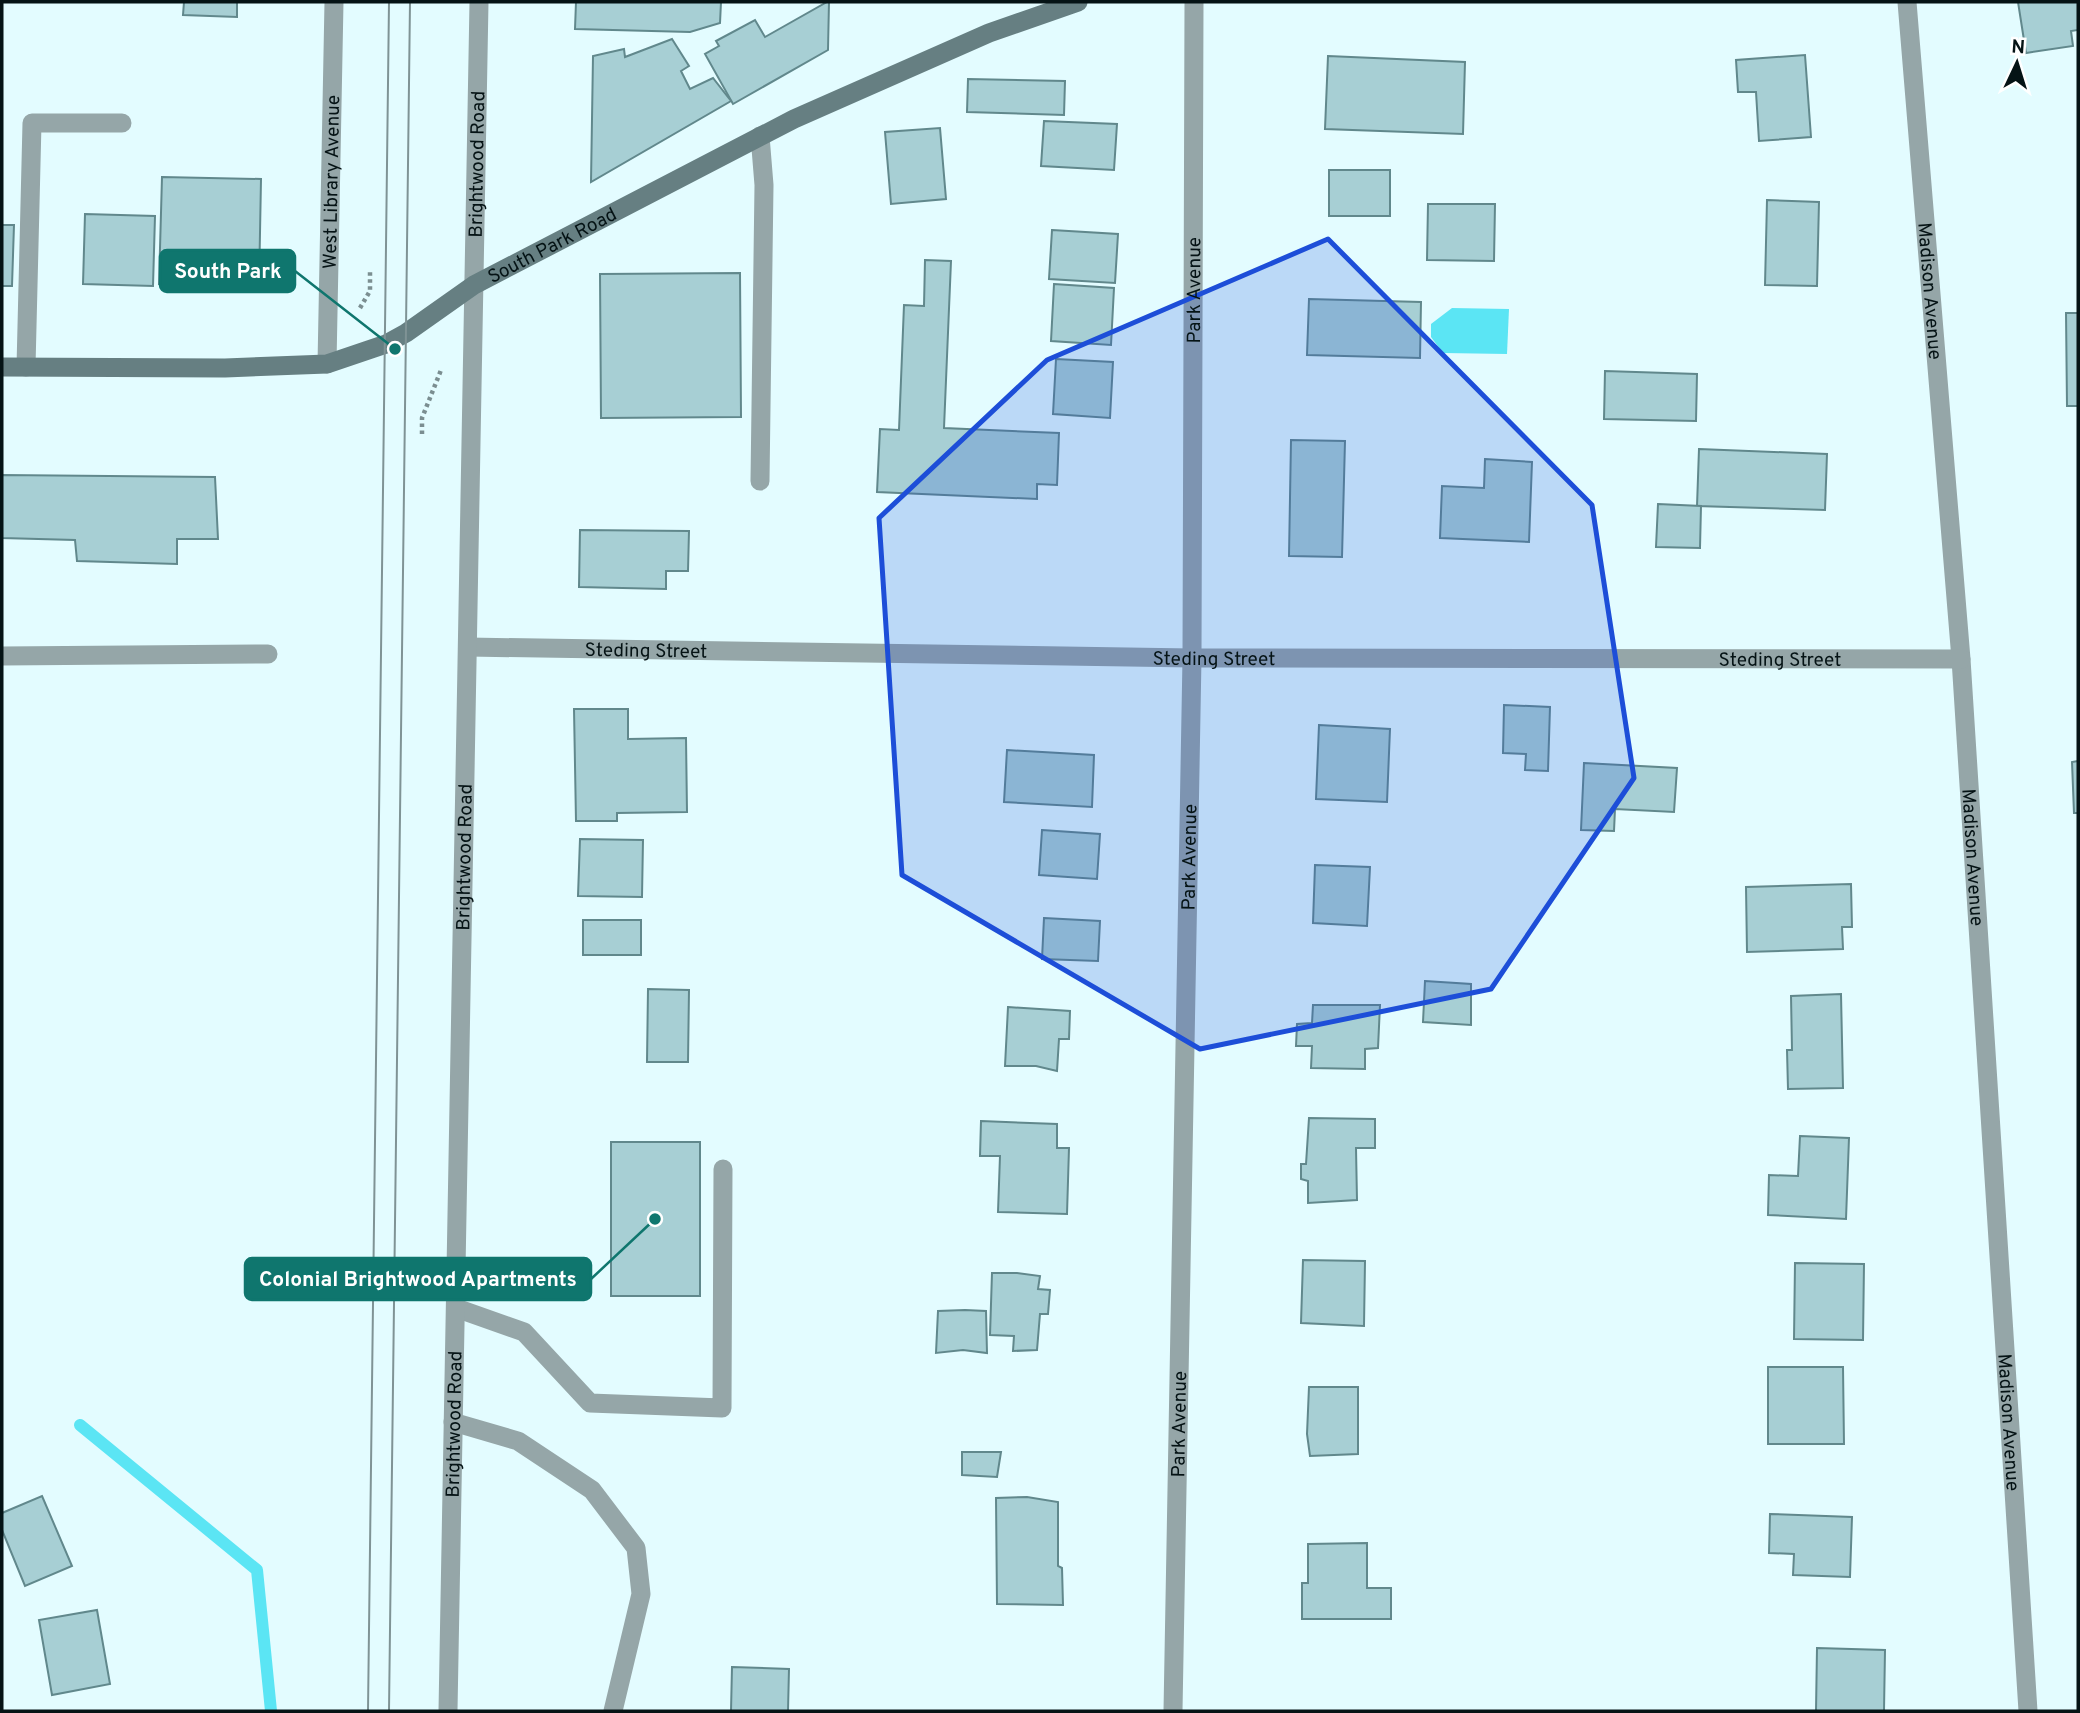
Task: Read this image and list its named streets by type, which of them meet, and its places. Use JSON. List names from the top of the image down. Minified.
{"streets":{"main road":["South Park Road"],"street":["Brightwood Road","West Library Avenue","Park Avenue","Madison Avenue","Steding Street"]},"crossings":[["Brightwood Road","South Park Road"],["Brightwood Road","Steding Street"],["West Library Avenue","South Park Road"],["Park Avenue","Steding Street"],["Madison Avenue","Steding Street"]],"places":["South Park","Colonial Brightwood Apartments"],"north":"top"}
